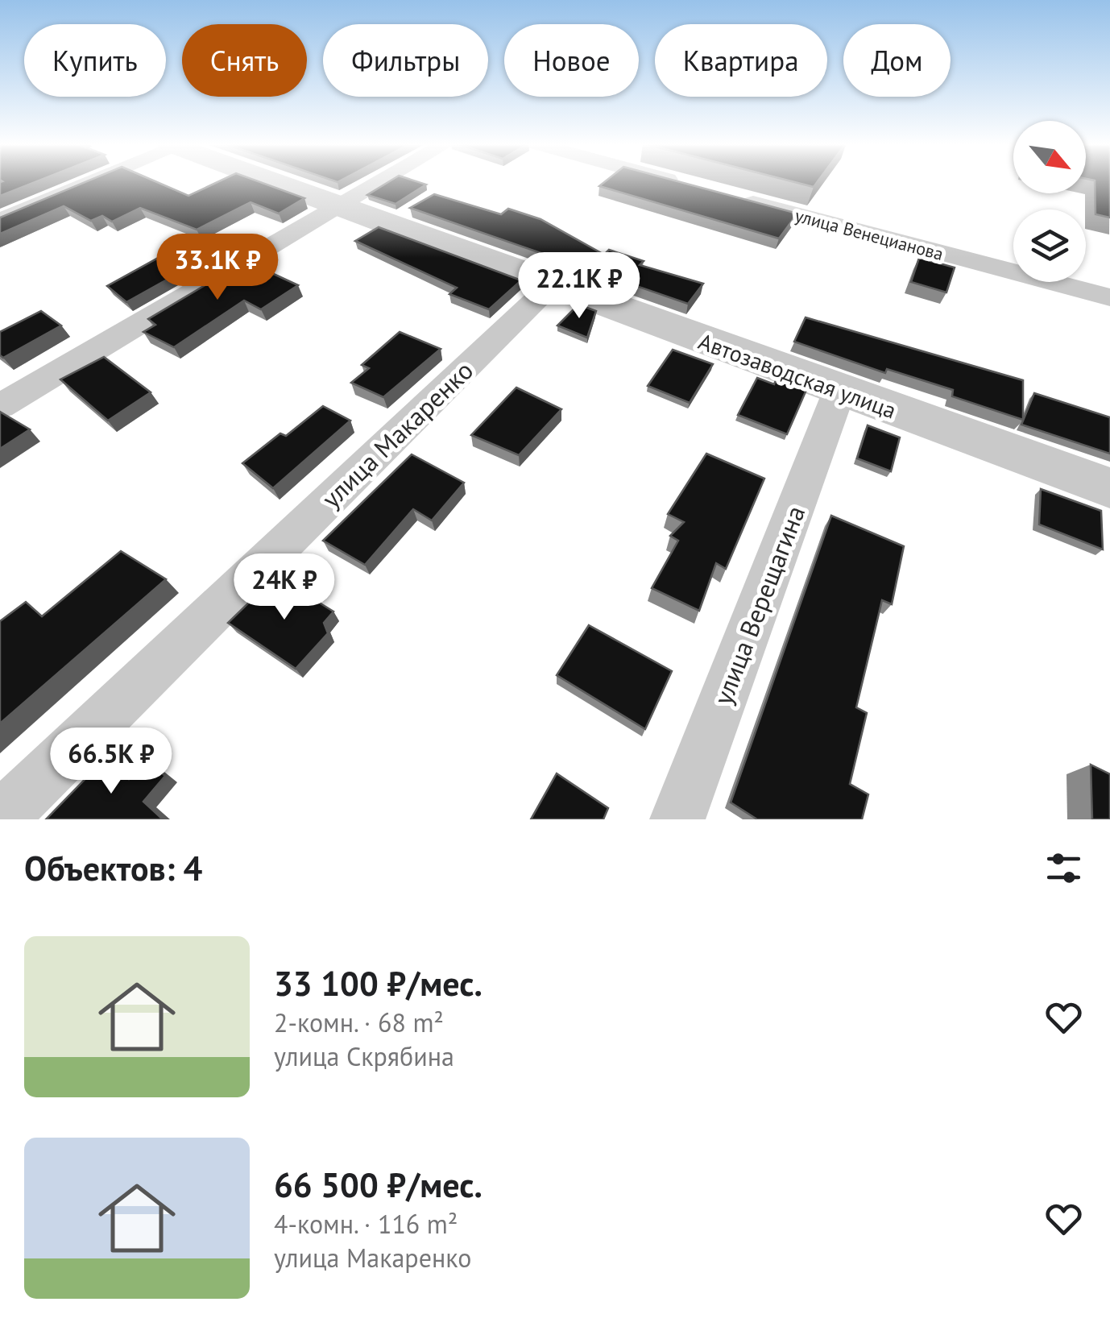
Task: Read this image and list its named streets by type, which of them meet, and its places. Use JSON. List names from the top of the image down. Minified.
{"streets":{"street":["улица Венецианова","Автозаводская улица","улица Макаренко","улица Верещагина"]},"crossings":[["Автозаводская улица","улица Макаренко"],["Автозаводская улица","улица Верещагина"]],"north":"bottom right","page":{"chip":["Купить","Снять","Фильтры","Новое","Квартира","Дом"],"price":["33.1K ₽","22.1K ₽","24K ₽","66.5K ₽"],"heading":"Объектов: 4","list":[{"name":"33 100 ₽/мес.","note":"2-комн. · 68 m² · улица Скрябина"},{"name":"66 500 ₽/мес.","note":"4-комн. · 116 m² · улица Макаренко"}]}}
